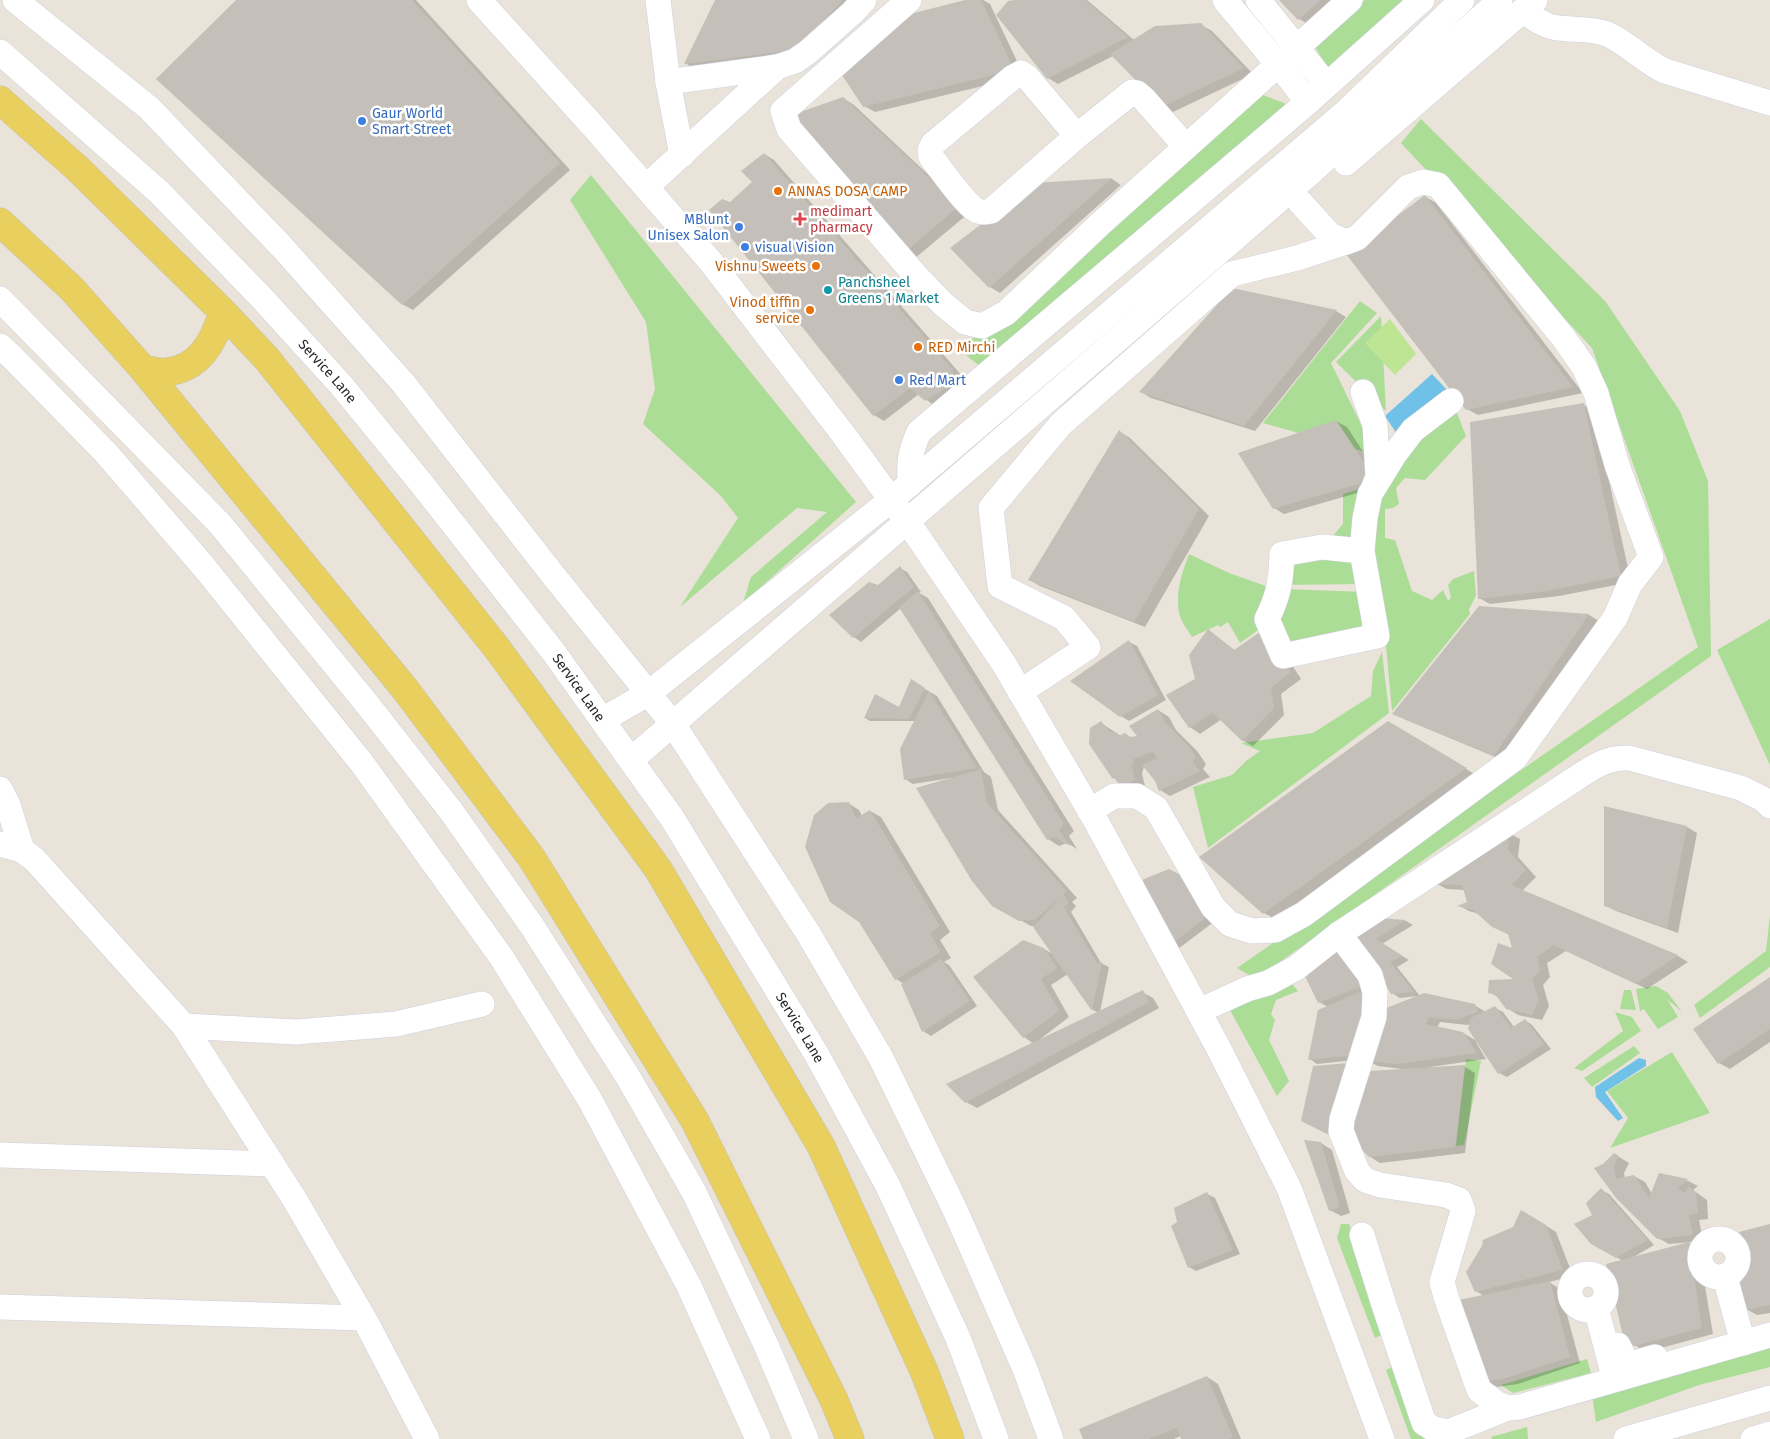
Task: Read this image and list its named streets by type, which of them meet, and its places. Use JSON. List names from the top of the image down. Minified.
{"streets":{"street":["Service Lane"]},"places":{"other":["Gaur World Smart Street","ANNAS DOSA CAMP","MBlunt Unisex Salon","visual Vision","Vishnu Sweets","Panchsheel Greens 1 Market","Vinod tiffin service","RED Mirchi","Red Mart"],"health":["medimart pharmacy"]}}
